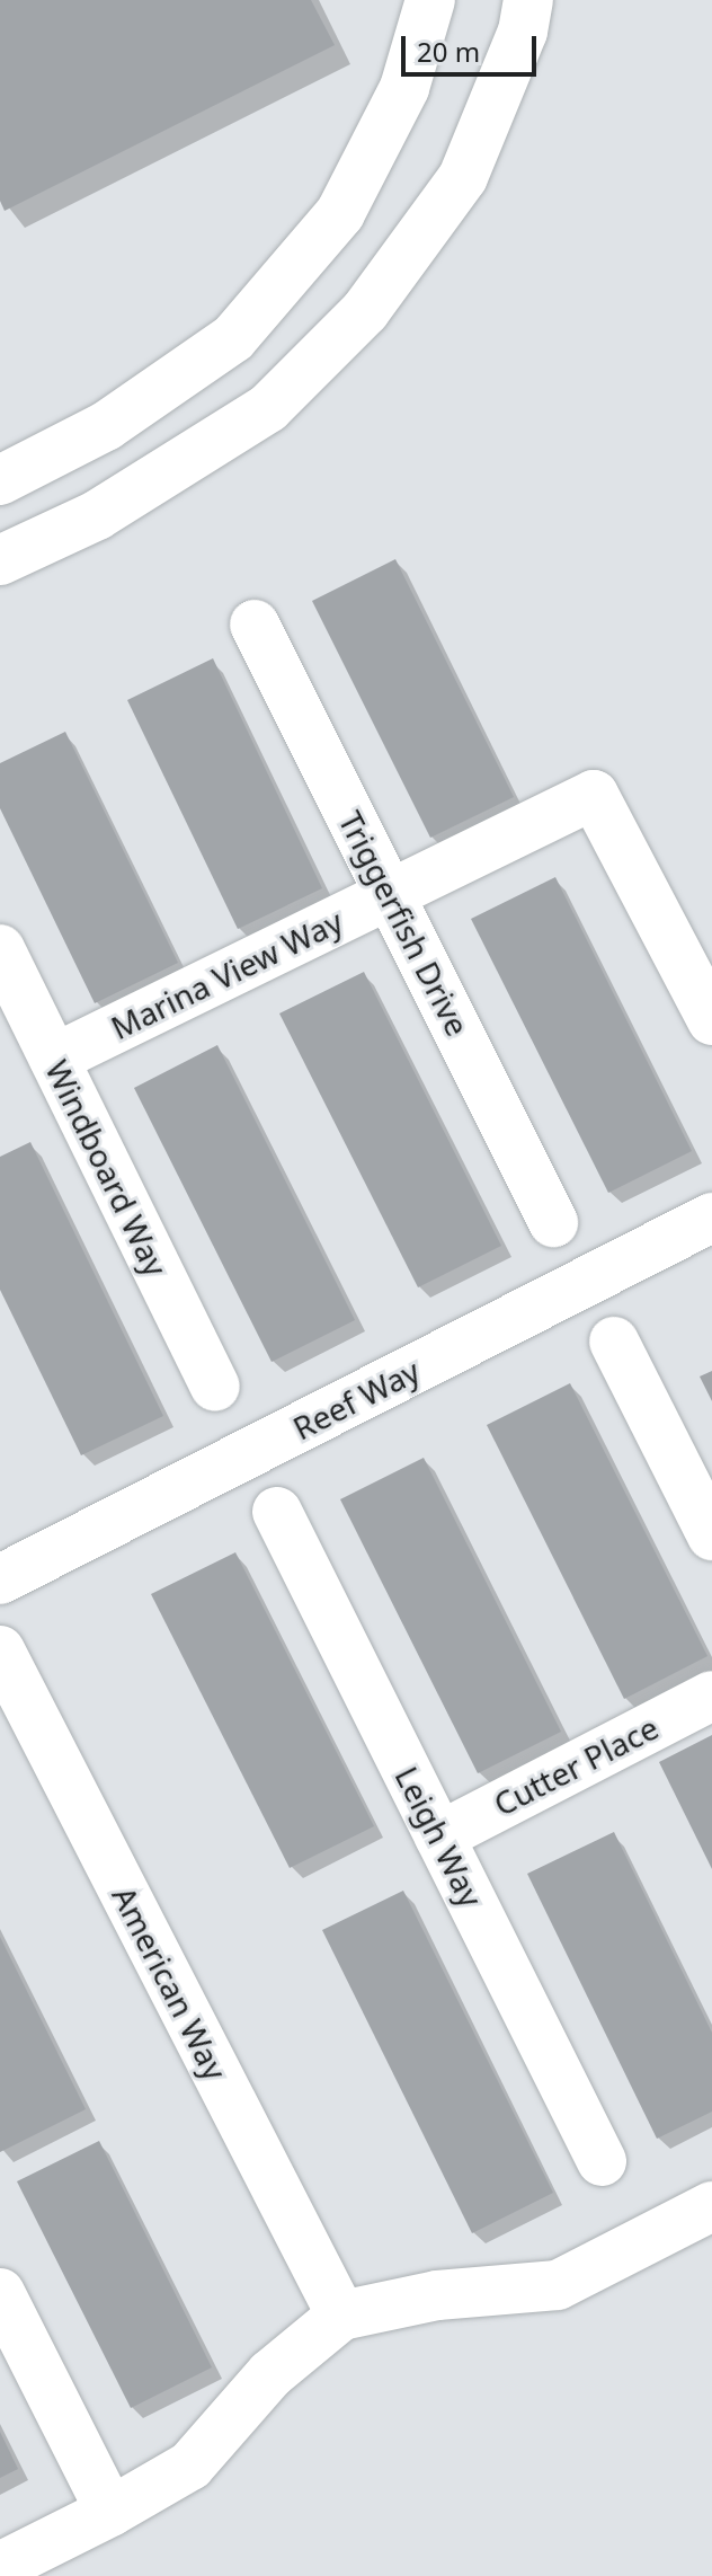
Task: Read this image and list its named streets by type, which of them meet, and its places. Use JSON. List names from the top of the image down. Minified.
{"streets":{"street":["Triggerfish Drive","Marina View Way","Windboard Way","Reef Way","Cutter Place","Leigh Way","American Way"]},"crossings":[["Triggerfish Drive","Marina View Way"],["Marina View Way","Windboard Way"],["Cutter Place","Leigh Way"]],"scale_bar":"20 m"}
